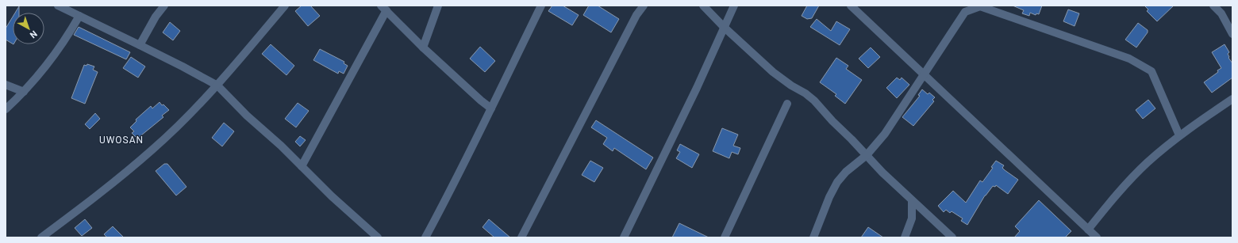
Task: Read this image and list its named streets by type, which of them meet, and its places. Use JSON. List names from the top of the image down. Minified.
{"districts":["UWOSAN"],"north":"bottom right"}
